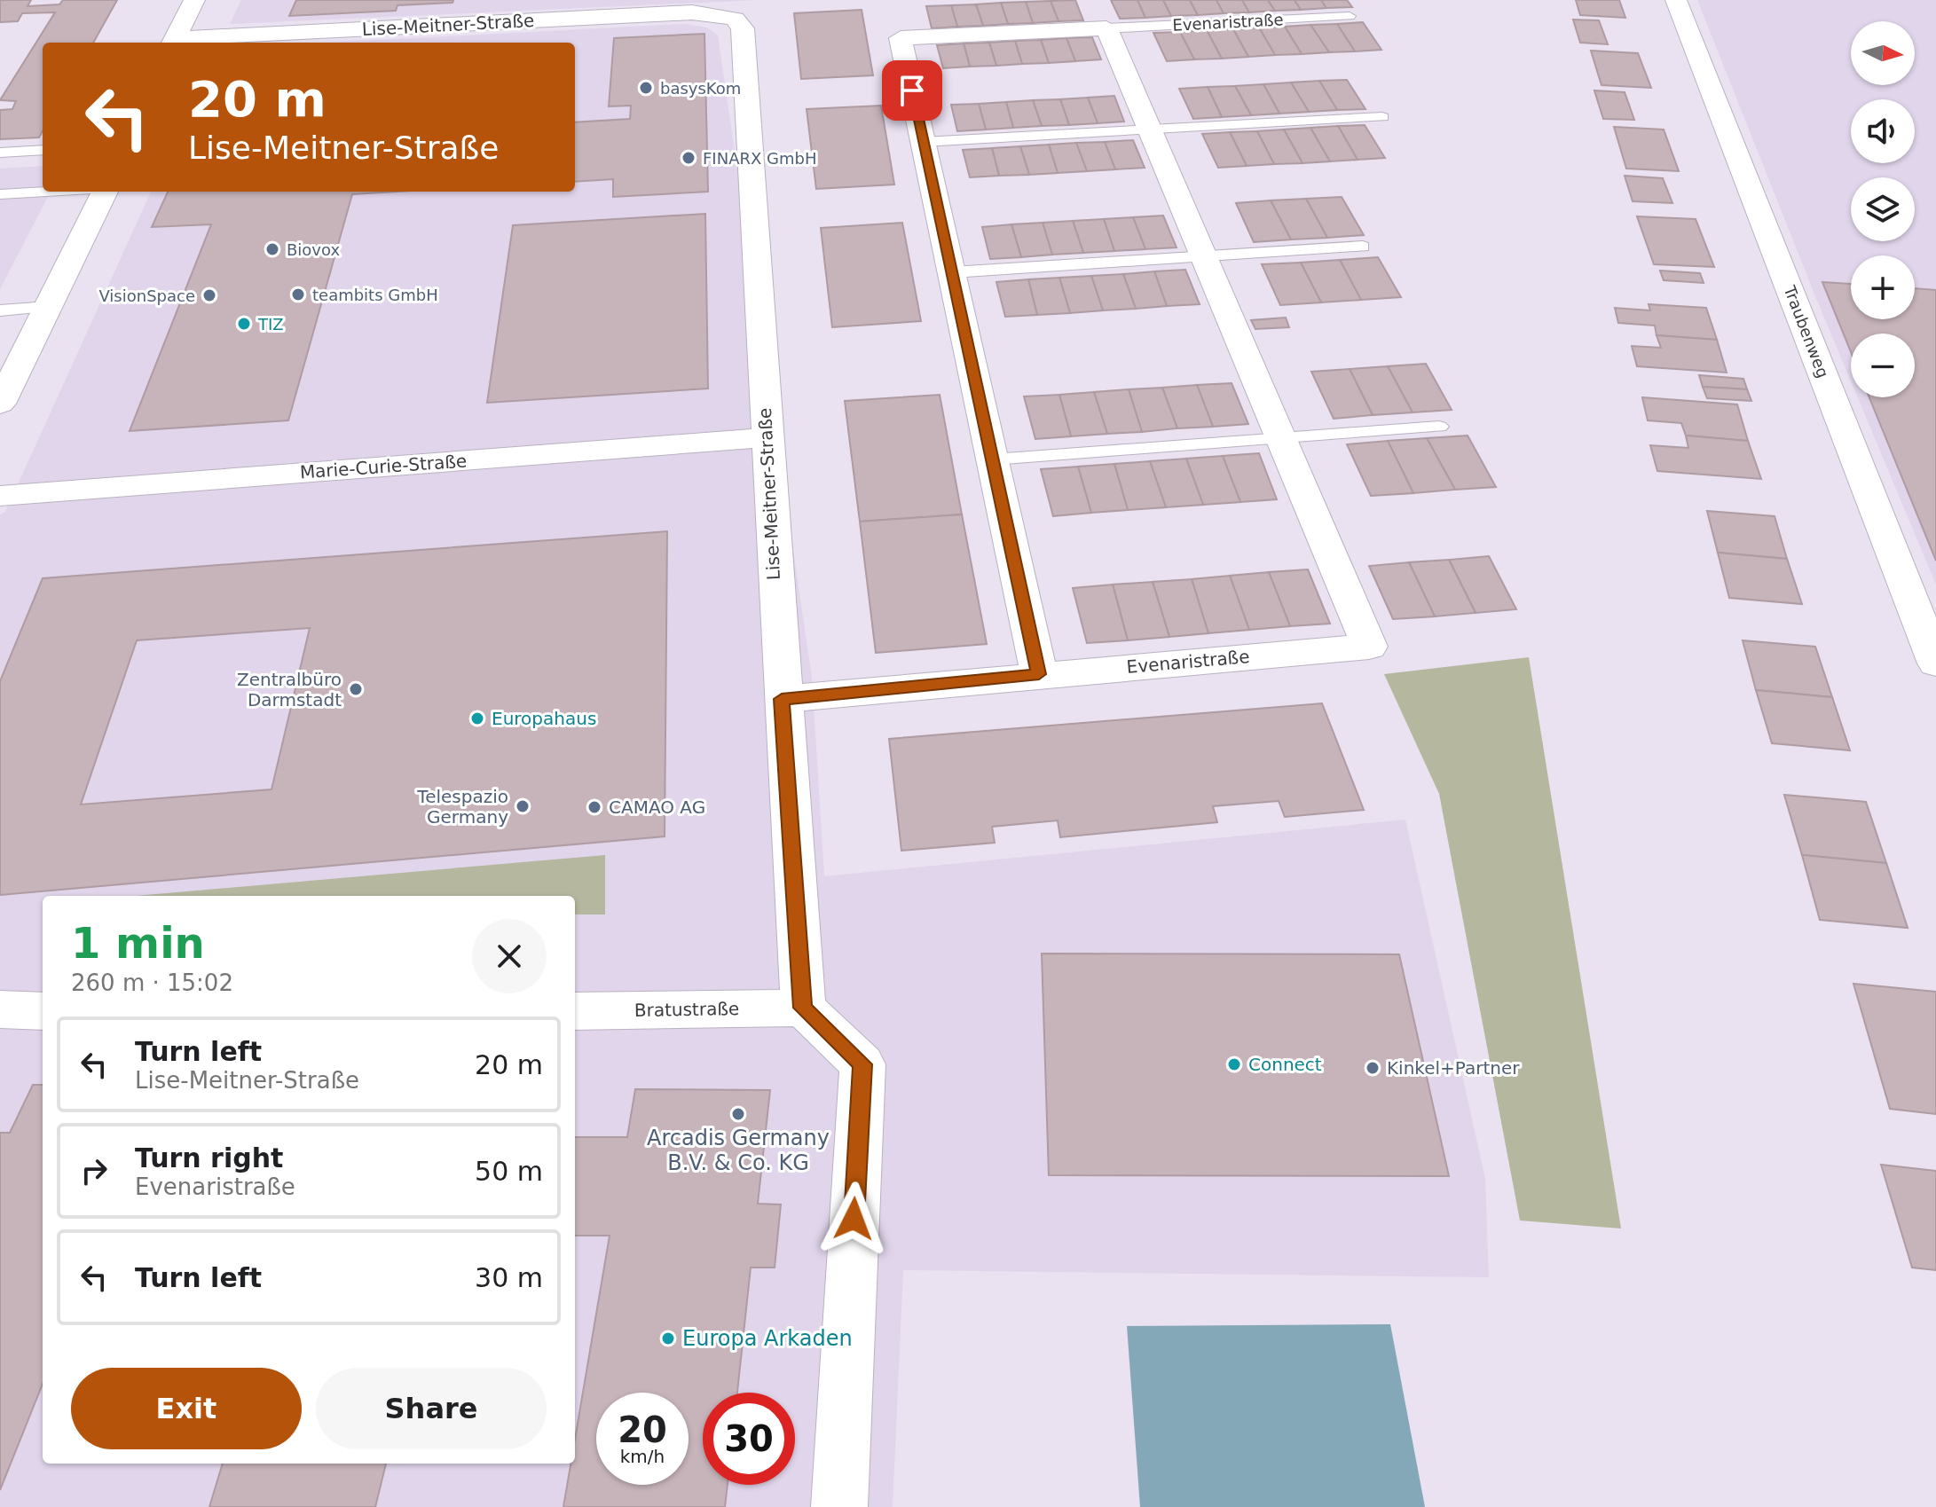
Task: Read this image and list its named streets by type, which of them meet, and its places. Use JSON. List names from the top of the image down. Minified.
{"streets":{"street":["Evenaristraße","Lise-Meitner-Straße","Traubenweg","Marie-Curie-Straße","Bratustraße"]},"crossings":[["Evenaristraße","Lise-Meitner-Straße"],["Lise-Meitner-Straße","Marie-Curie-Straße"],["Lise-Meitner-Straße","Bratustraße"]],"places":["basysKom","FINARX GmbH","Biovox","teambits GmbH","VisionSpace","TIZ","Zentralbüro Darmstadt","Europahaus","Telespazio Germany","CAMAO AG","Connect","Kinkel+Partner","Arcadis Germany B.V. & Co. KG","Europa Arkaden"],"north":"right","page":{"map_buttons":["+","−"],"turn":["20 m","Lise-Meitner-Straße"],"heading":["1 min","260 m · 15:02"],"list":[{"name":"Turn left","note":"Lise-Meitner-Straße","value":"20 m"},{"name":"Turn right","note":"Evenaristraße","value":"50 m"},{"name":"Turn left","value":"30 m"}],"buttons":["Exit","Share"],"speed":"20 km/h","limit":"30"}}
